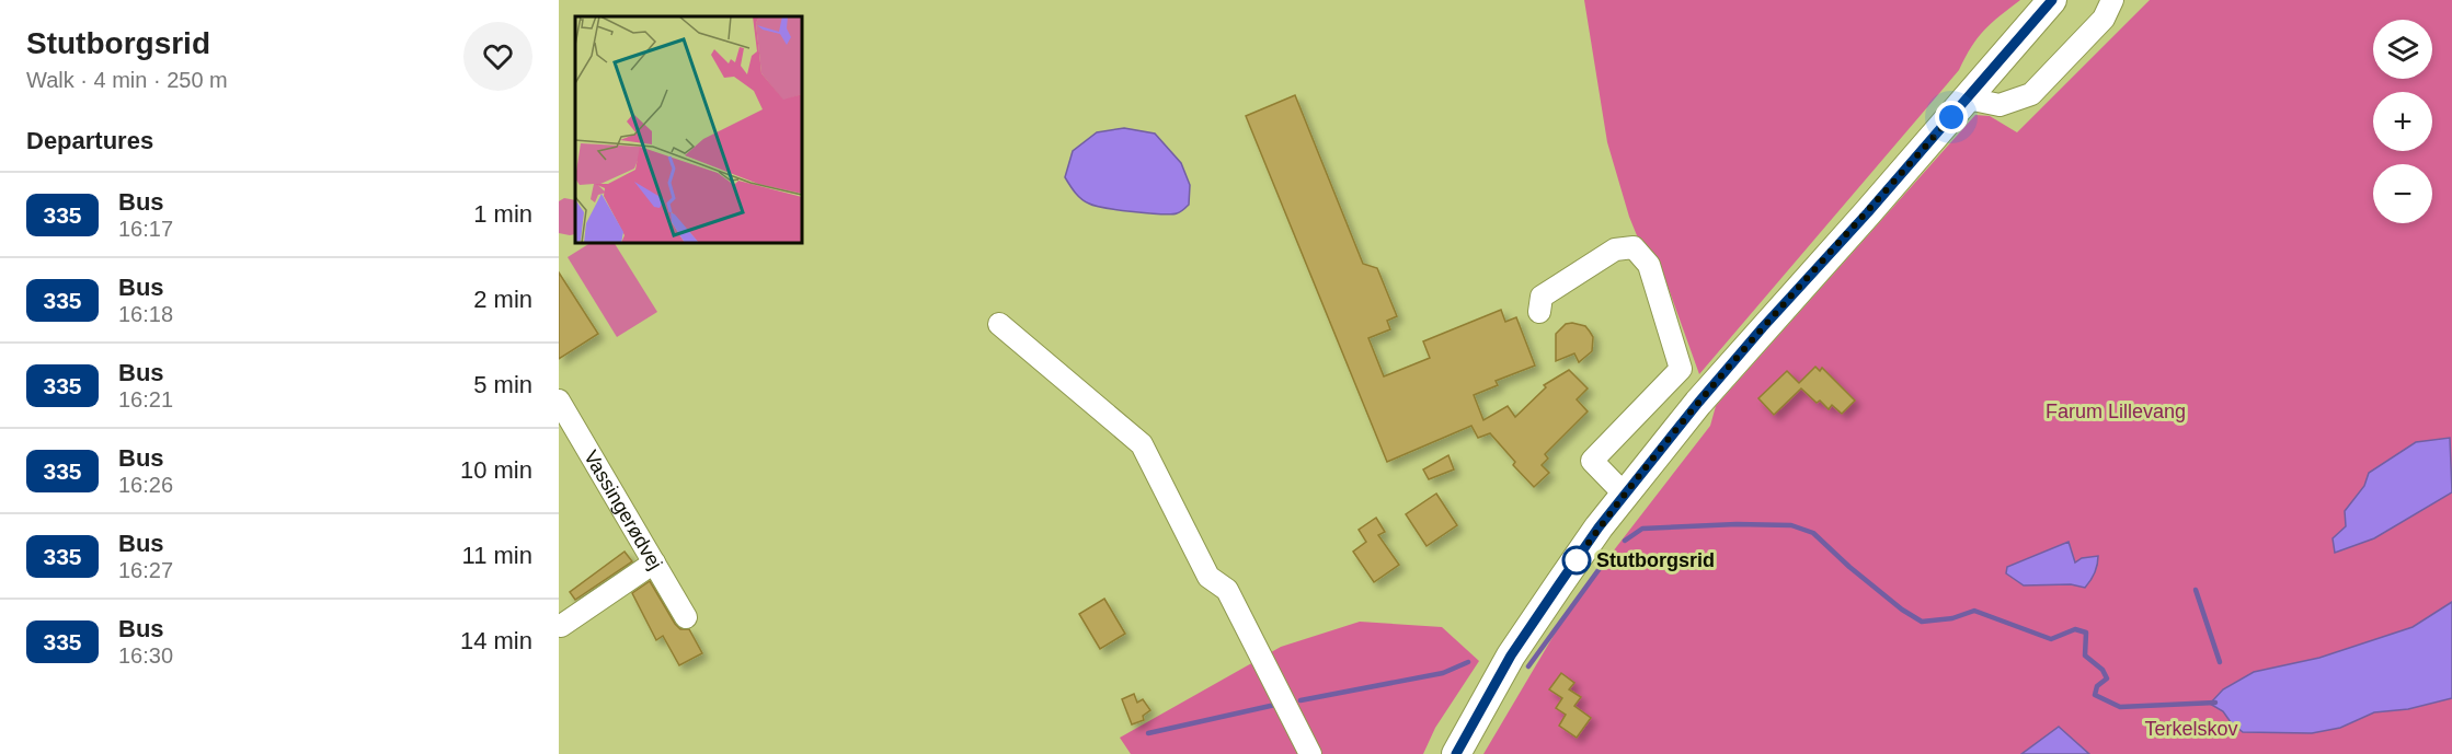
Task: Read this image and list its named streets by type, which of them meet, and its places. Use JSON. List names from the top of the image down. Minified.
{"streets":{"lane":["Vassingerødvej"]},"parks":["Farum Lillevang","Terkelskov"],"places":["Stutborgsrid"],"lines":["bus line 335"],"page":{"heading":[["Stutborgsrid","Walk · 4 min · 250 m"],"Departures"],"map_buttons":["+","−"],"list":[{"mark":"335","name":"Bus","note":"16:17","value":"1 min"},{"mark":"335","name":"Bus","note":"16:18","value":"2 min"},{"mark":"335","name":"Bus","note":"16:21","value":"5 min"},{"mark":"335","name":"Bus","note":"16:26","value":"10 min"},{"mark":"335","name":"Bus","note":"16:27","value":"11 min"},{"mark":"335","name":"Bus","note":"16:30","value":"14 min"}]}}
